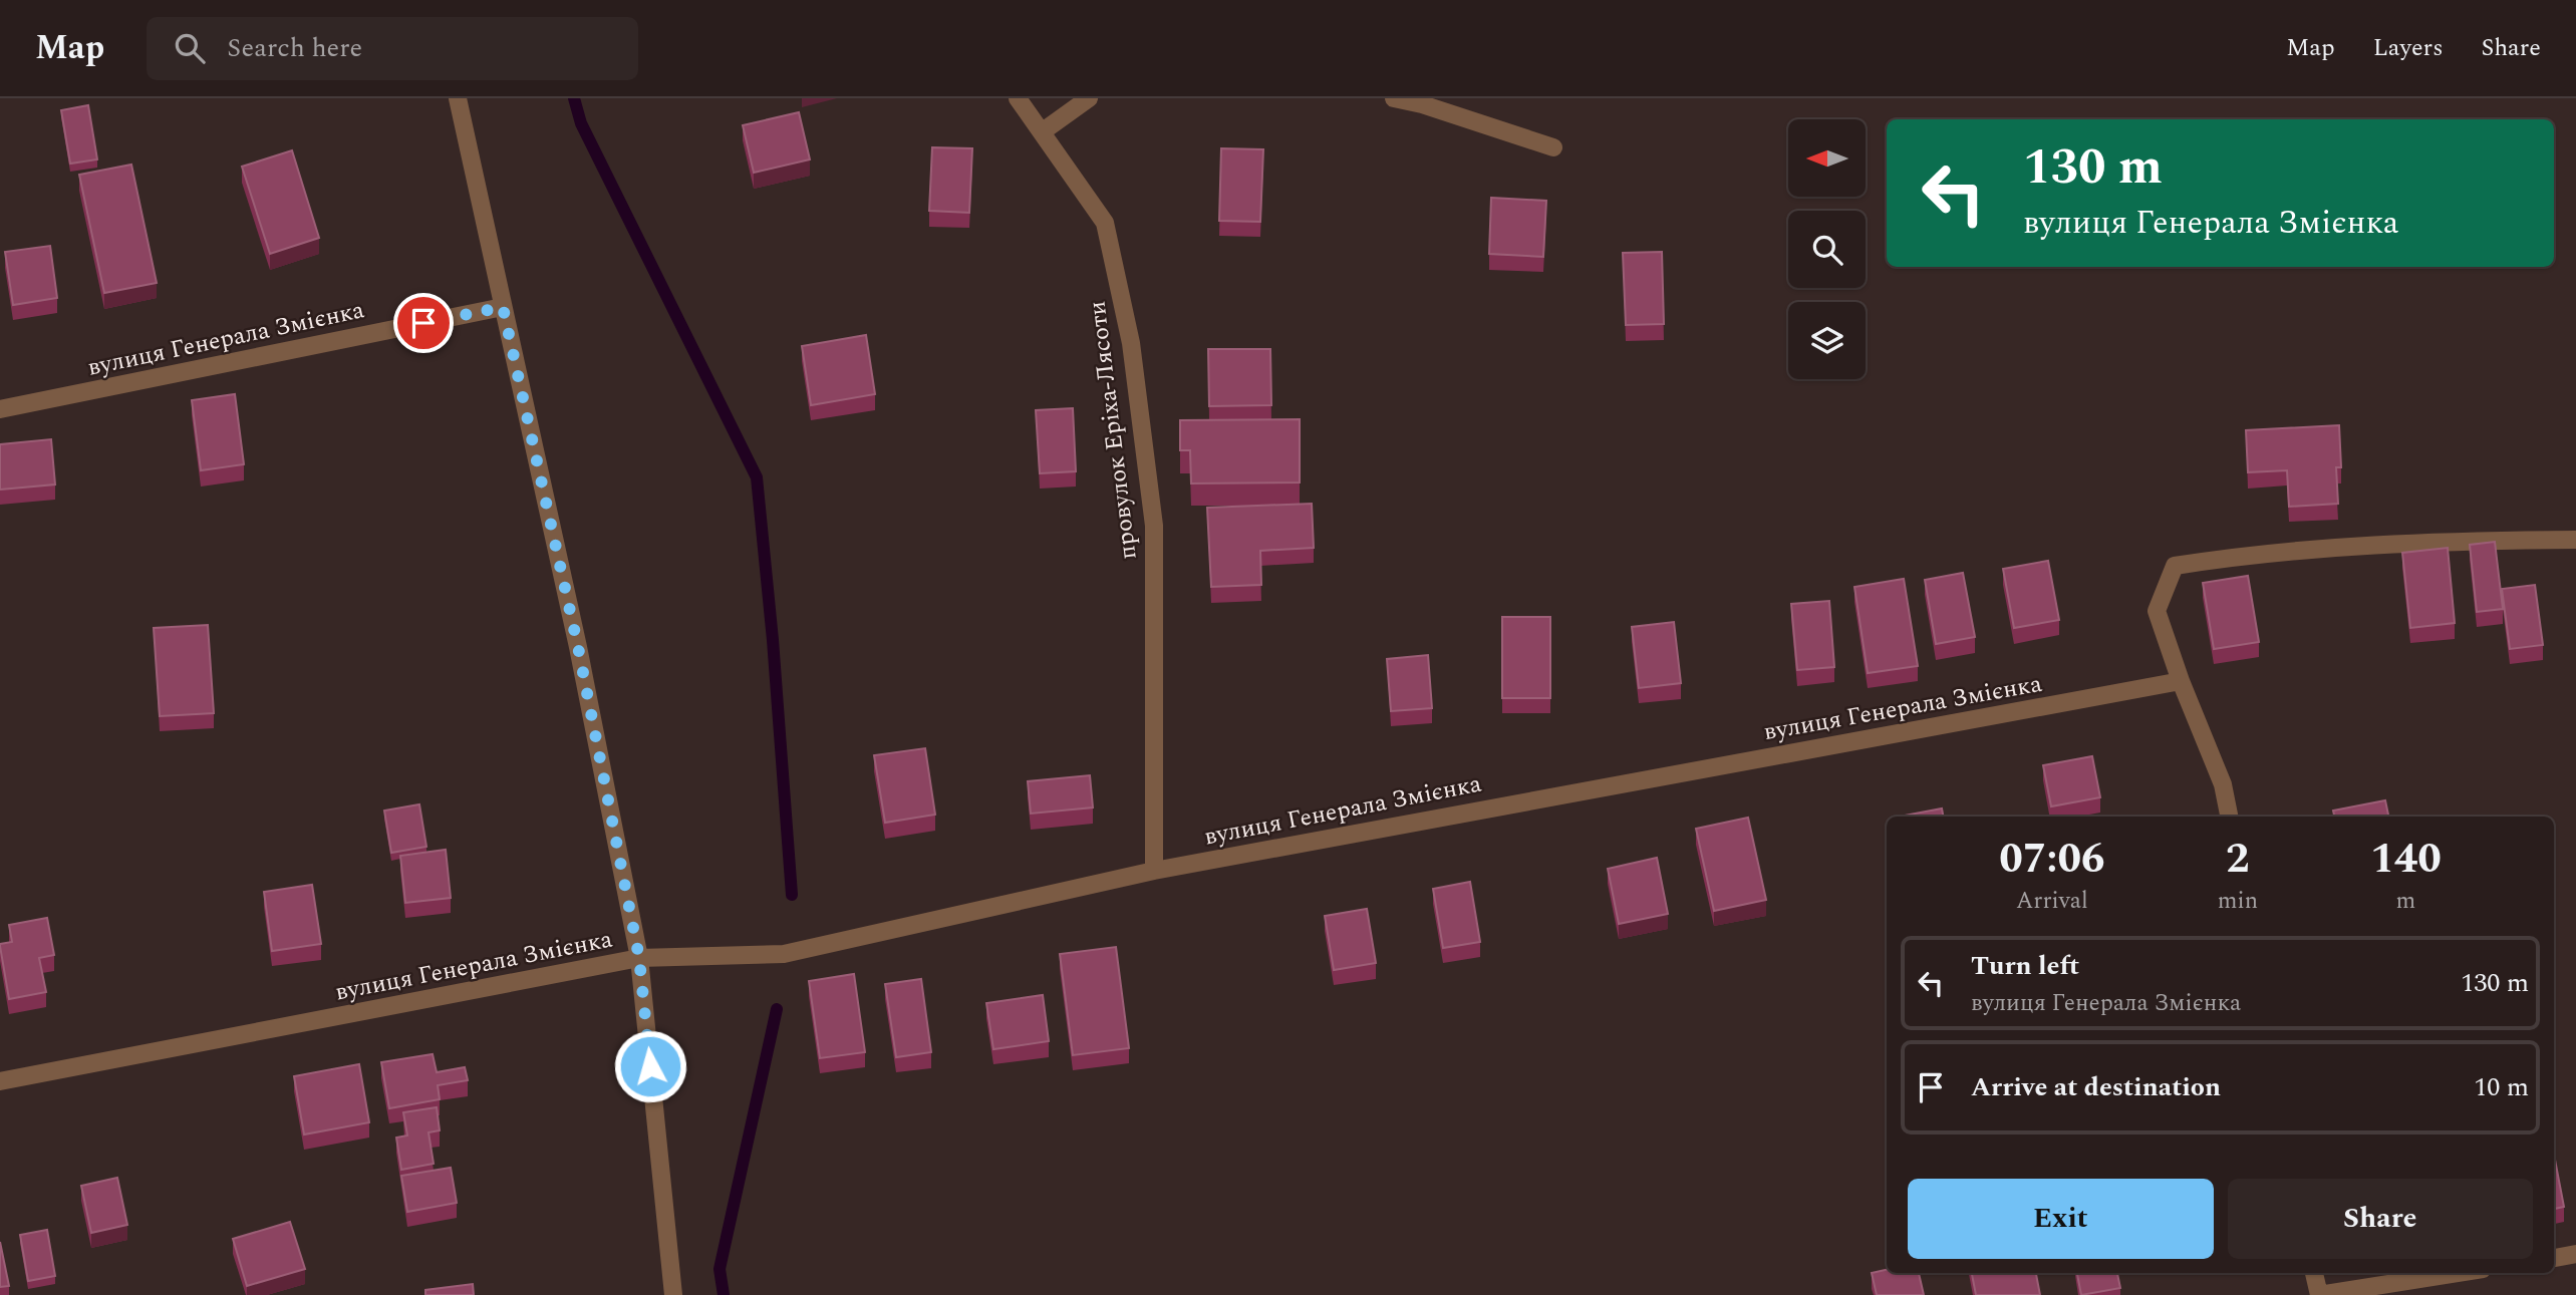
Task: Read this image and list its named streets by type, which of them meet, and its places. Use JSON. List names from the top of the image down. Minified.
{"streets":{"street":["вулиця Генерала Змієнка","провулок Еріха-Лясоти"]},"crossings":[["вулиця Генерала Змієнка","провулок Еріха-Лясоти"]],"north":"left","page":{"header":"Map","search":"Search here","nav":["Map","Layers","Share"],"turn":["130 m","вулиця Генерала Змієнка"],"eta":["07:06","Arrival","2","min","140","m"],"list":[{"name":"Turn left","note":"вулиця Генерала Змієнка","value":"130 m"},{"name":"Arrive at destination","value":"10 m"}],"buttons":["Exit","Share"]}}
